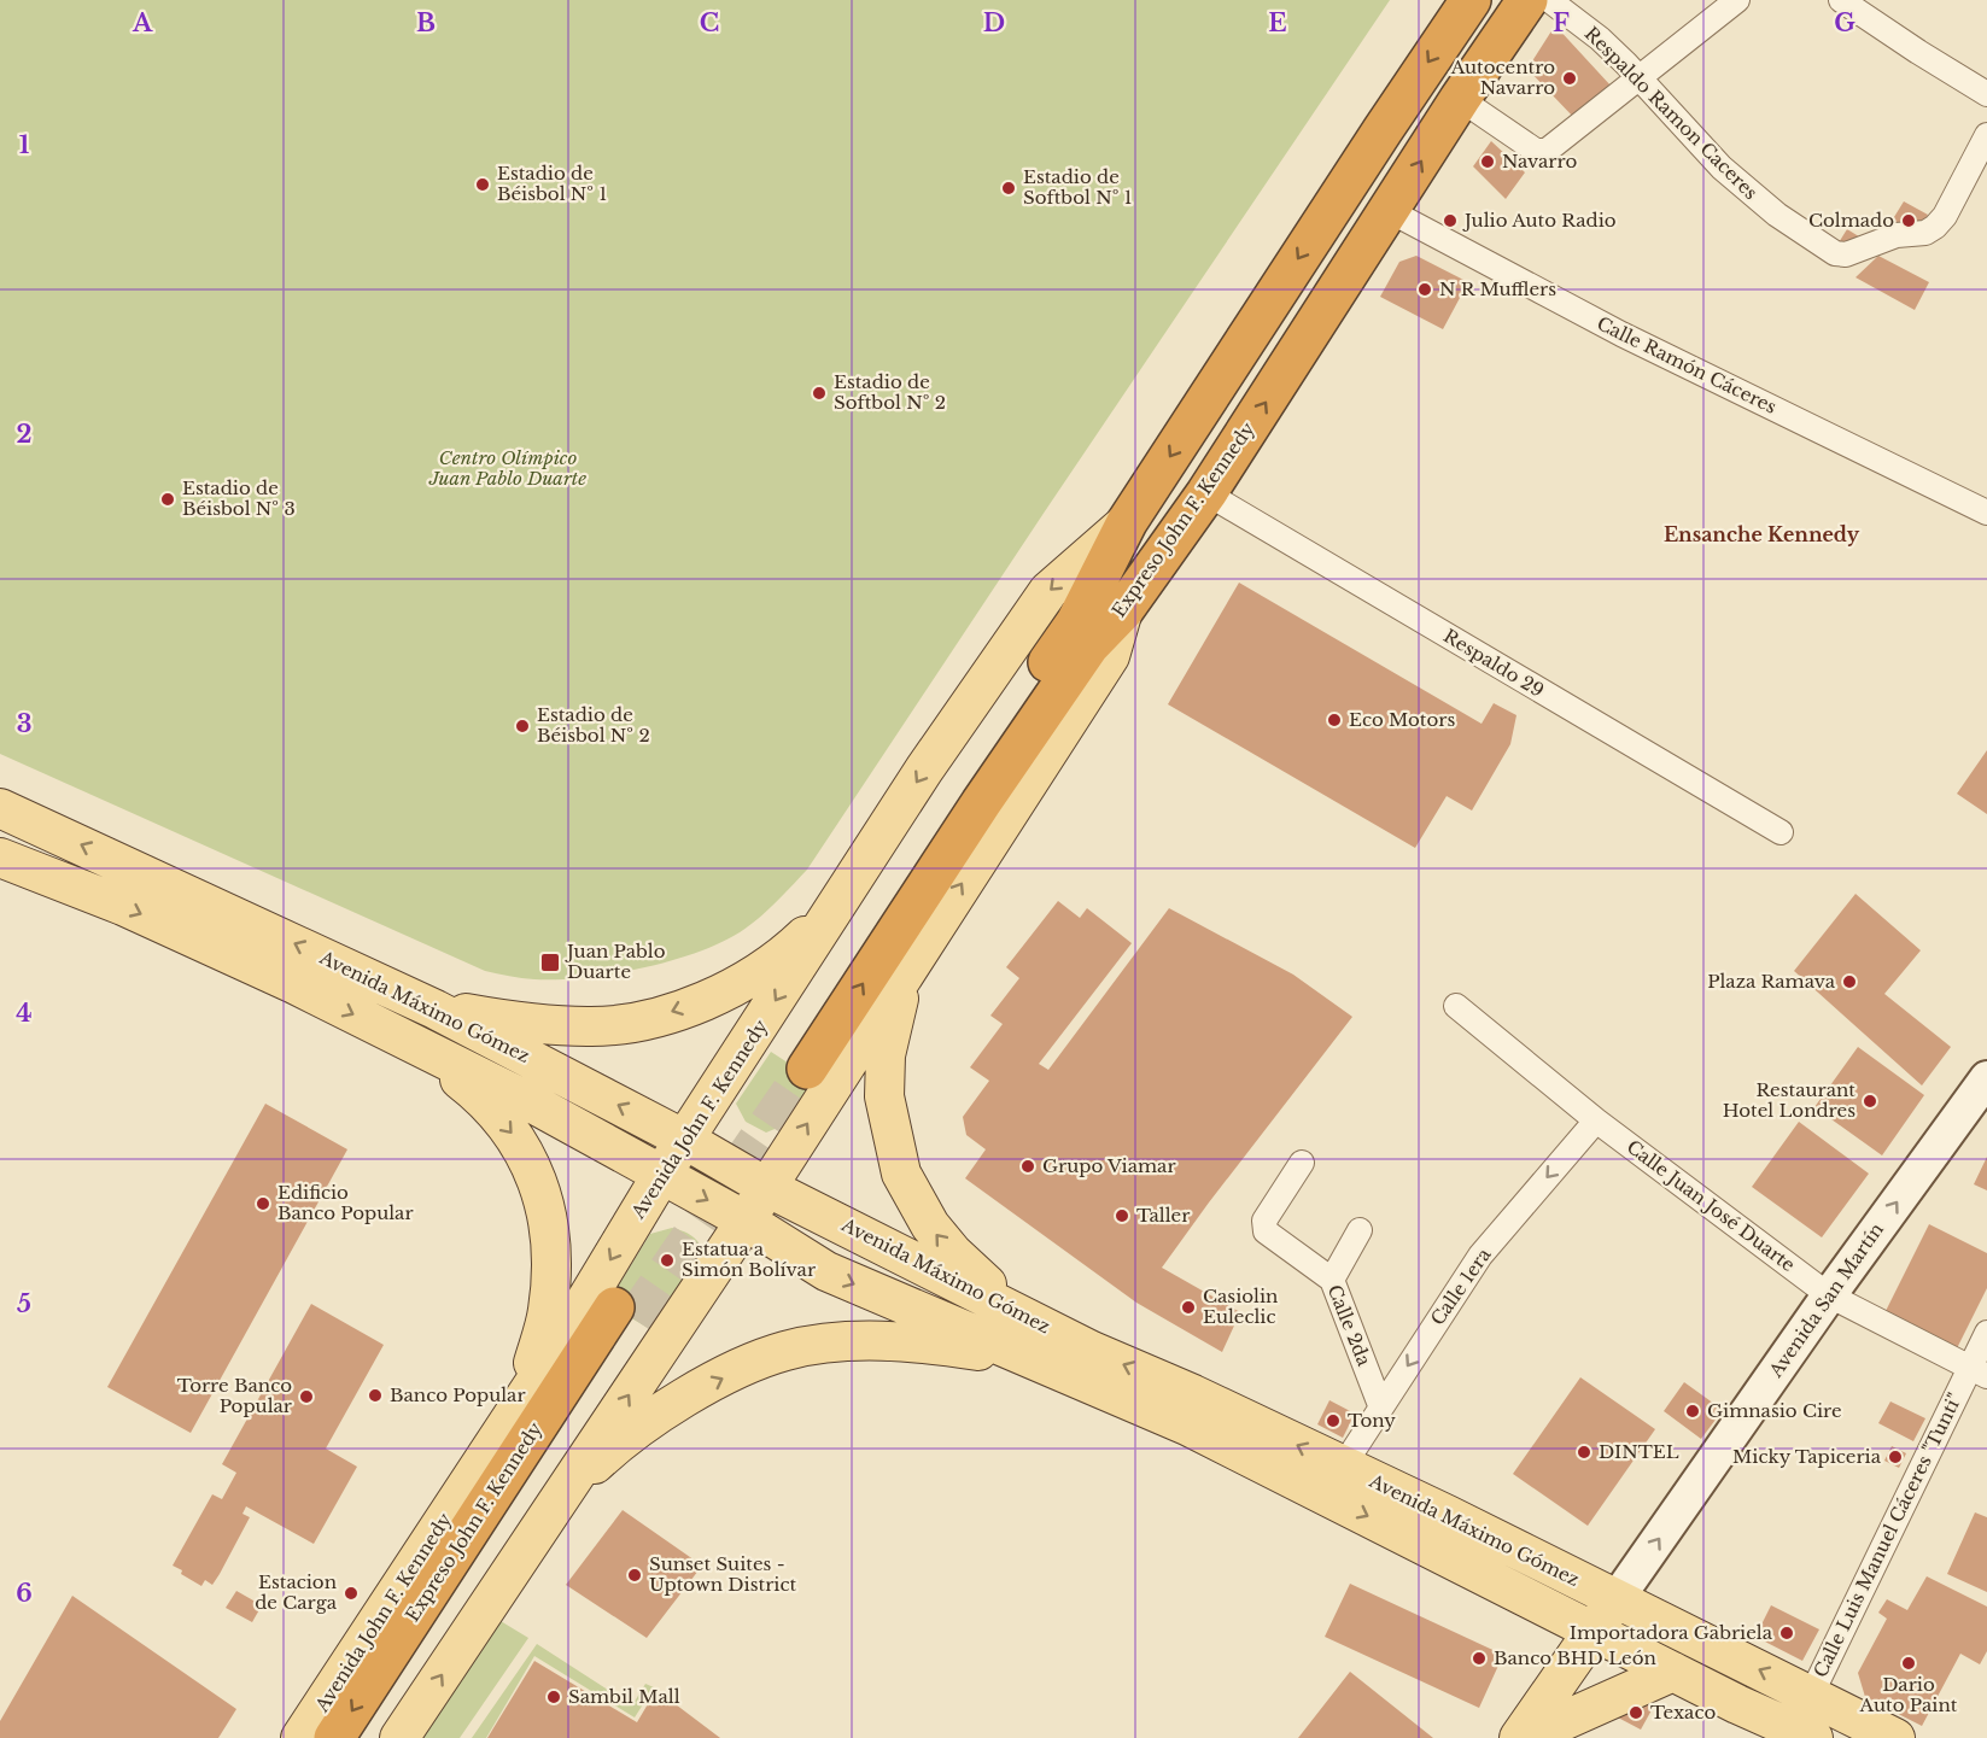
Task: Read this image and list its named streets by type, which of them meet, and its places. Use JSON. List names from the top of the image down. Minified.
{"streets":{"highway":["Expreso John F. Kennedy"],"main road":["Avenida Máximo Gómez","Avenida John F. Kennedy","Avenida San Martín"],"street":["Respaldo Ramon Caceres","Calle Ramón Cáceres","Respaldo 29","Calle Juan José Duarte","Calle 1era","Calle 2da","Calle Luis Manuel Cáceres \"Tunti\""]},"crossings":[["Calle Ramón Cáceres","Expreso John F. Kennedy"],["Expreso John F. Kennedy","Respaldo 29"],["Expreso John F. Kennedy","Avenida John F. Kennedy"],["Avenida Máximo Gómez","Avenida John F. Kennedy"],["Avenida Máximo Gómez","Calle 1era"],["Avenida Máximo Gómez","Avenida San Martín"],["Avenida Máximo Gómez","Calle Luis Manuel Cáceres \"Tunti\""],["Calle Juan José Duarte","Calle 1era"],["Calle Juan José Duarte","Avenida San Martín"],["Calle Juan José Duarte","Calle Luis Manuel Cáceres \"Tunti\""],["Calle 1era","Calle 2da"]],"one_way":["Calle 1era","Avenida San Martín"],"districts":["Ensanche Kennedy"],"parks":["Centro Olímpico Juan Pablo Duarte"],"places":{"other":["Autocentro Navarro","Navarro","Estadio de Béisbol Nº 1","Estadio de Softbol Nº 1","Julio Auto Radio","Colmado","N R Mufflers","Estadio de Softbol Nº 2","Estadio de Béisbol Nº 3","Eco Motors","Estadio de Béisbol Nº 2","Plaza Ramava","Restaurant Hotel Londres","Grupo Viamar","Edificio Banco Popular","Taller","Estatua a Simón Bolívar","Casiolin Euleclic","Banco Popular","Torre Banco Popular","Gimnasio Cire","Tony","DINTEL","Micky Tapiceria","Sunset Suites - Uptown District","Estacion de Carga","Importadora Gabriela","Banco BHD León","Dario Auto Paint","Sambil Mall","Texaco"],"transit":["Juan Pablo Duarte"]},"grid":{"columns":["A","B","C","D","E","F","G"],"rows":["1","2","3","4","5","6"]}}
